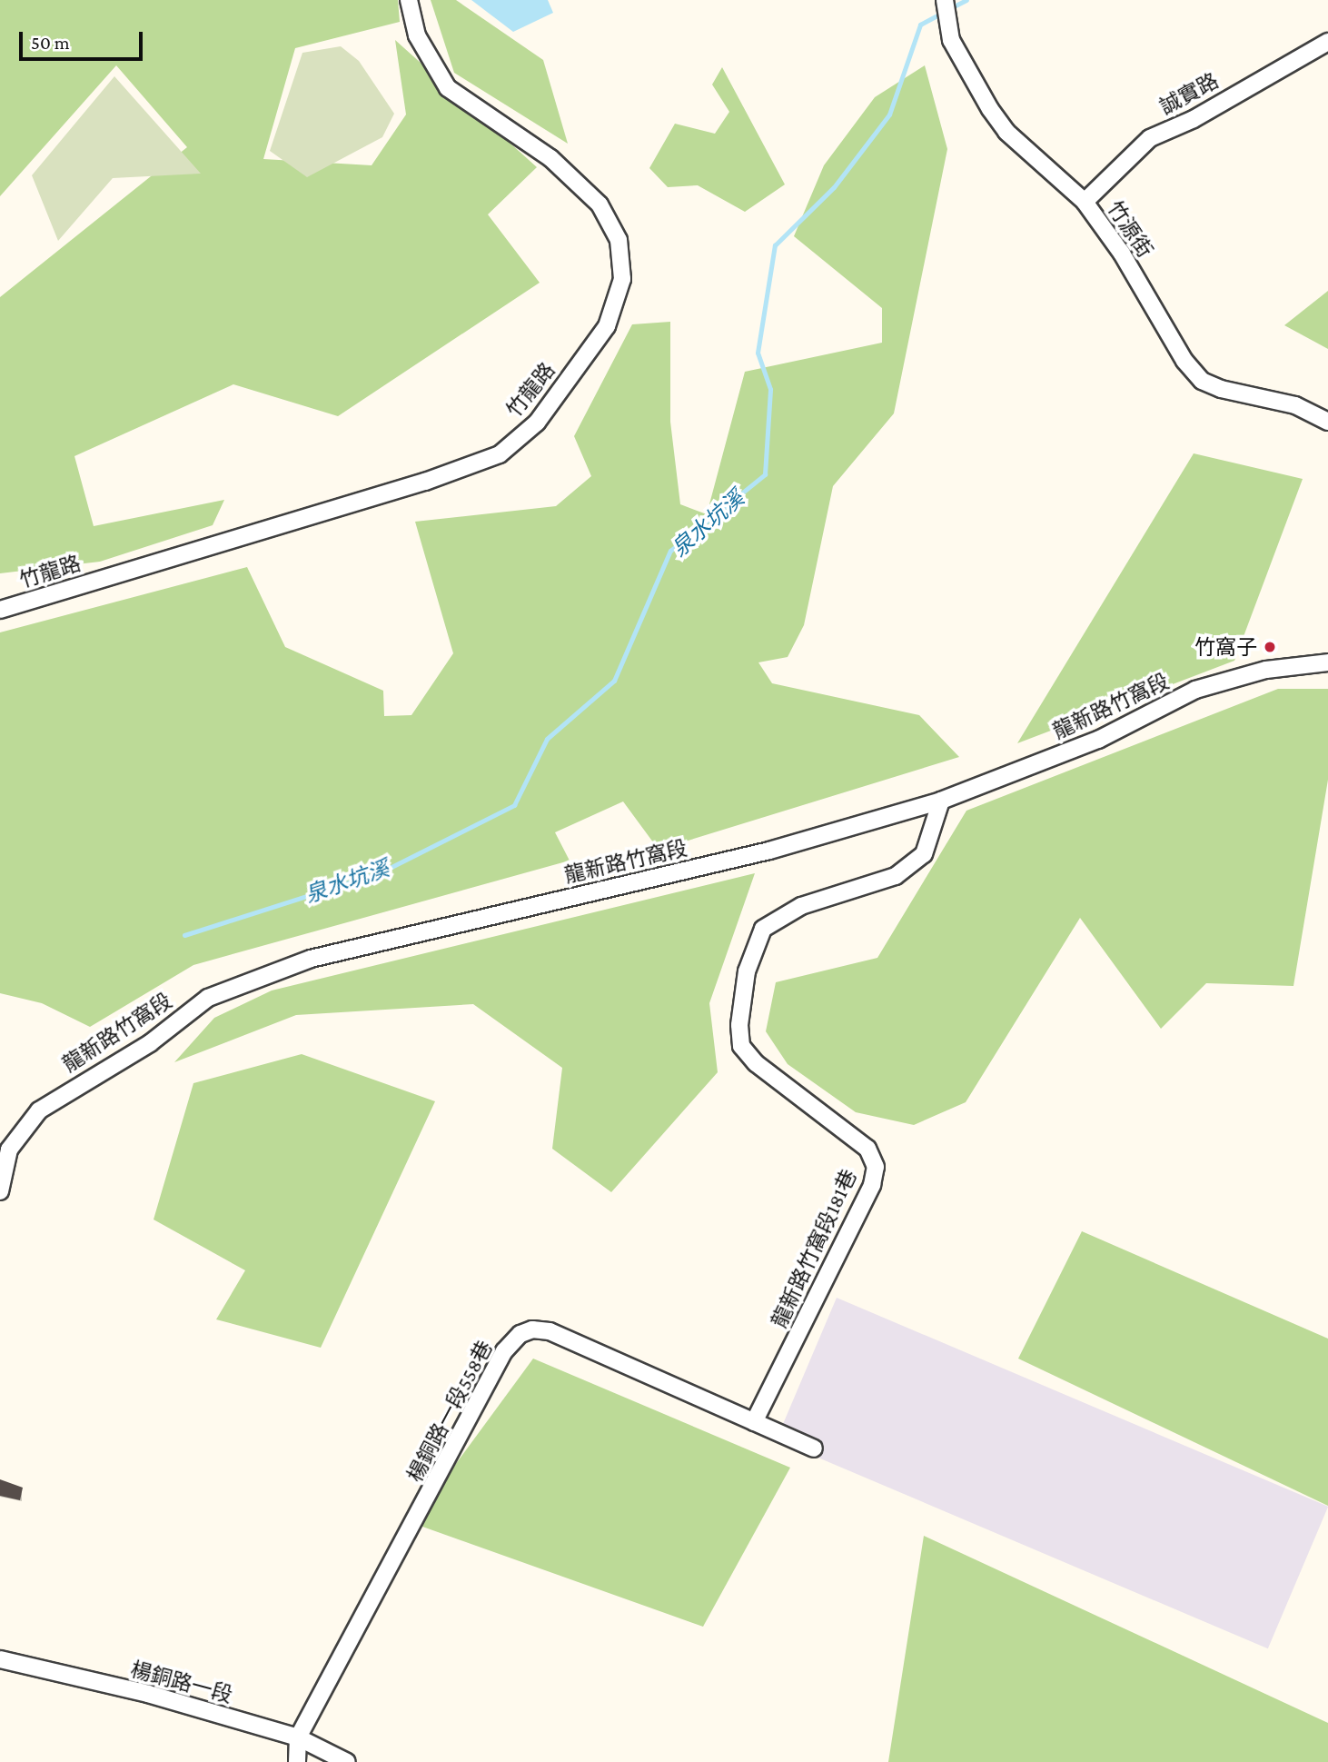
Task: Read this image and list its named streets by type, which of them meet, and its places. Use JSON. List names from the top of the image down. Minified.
{"streets":{"street":["誠實路","竹源街","竹龍路","龍新路竹窩段","龍新路竹窩段181巷","楊銅路一段558巷","楊銅路一段"]},"crossings":[["誠實路","竹源街"],["龍新路竹窩段","龍新路竹窩段181巷"],["龍新路竹窩段181巷","楊銅路一段558巷"],["楊銅路一段558巷","楊銅路一段"]],"water":["泉水坑溪"],"places":["竹窩子"],"scale_bar":"50 m"}
